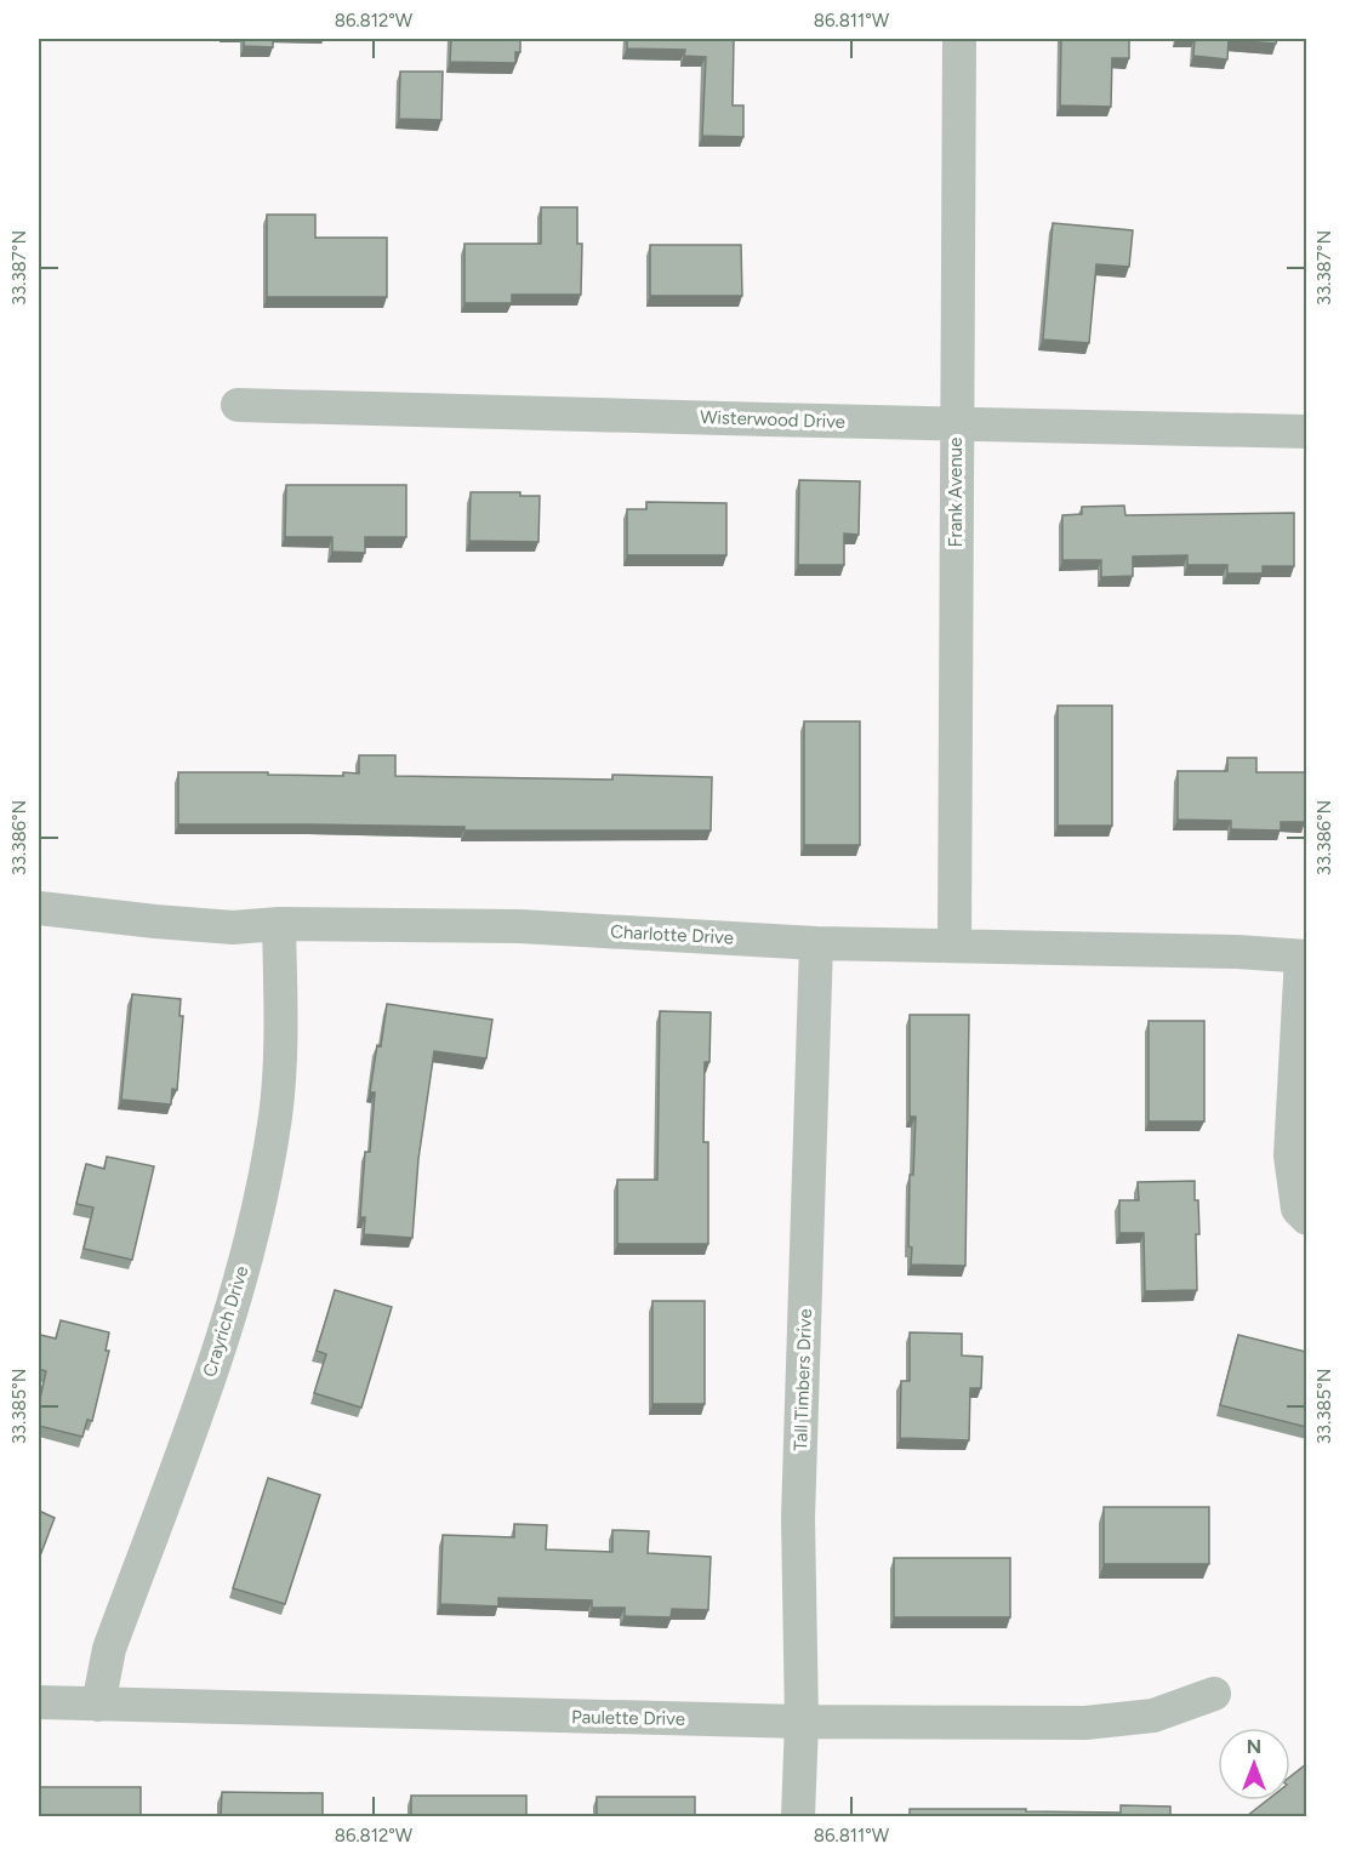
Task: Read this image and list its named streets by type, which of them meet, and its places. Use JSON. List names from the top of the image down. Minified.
{"streets":{"street":["Wisterwood Drive","Frank Avenue","Charlotte Drive","Crayrich Drive","Tall Timbers Drive","Paulette Drive"]},"crossings":[["Wisterwood Drive","Frank Avenue"],["Frank Avenue","Charlotte Drive"],["Charlotte Drive","Crayrich Drive"],["Charlotte Drive","Tall Timbers Drive"],["Crayrich Drive","Paulette Drive"],["Tall Timbers Drive","Paulette Drive"]],"north":"top","coordinates":["86.812°W","86.811°W","33.387°N","33.386°N","33.385°N"]}
